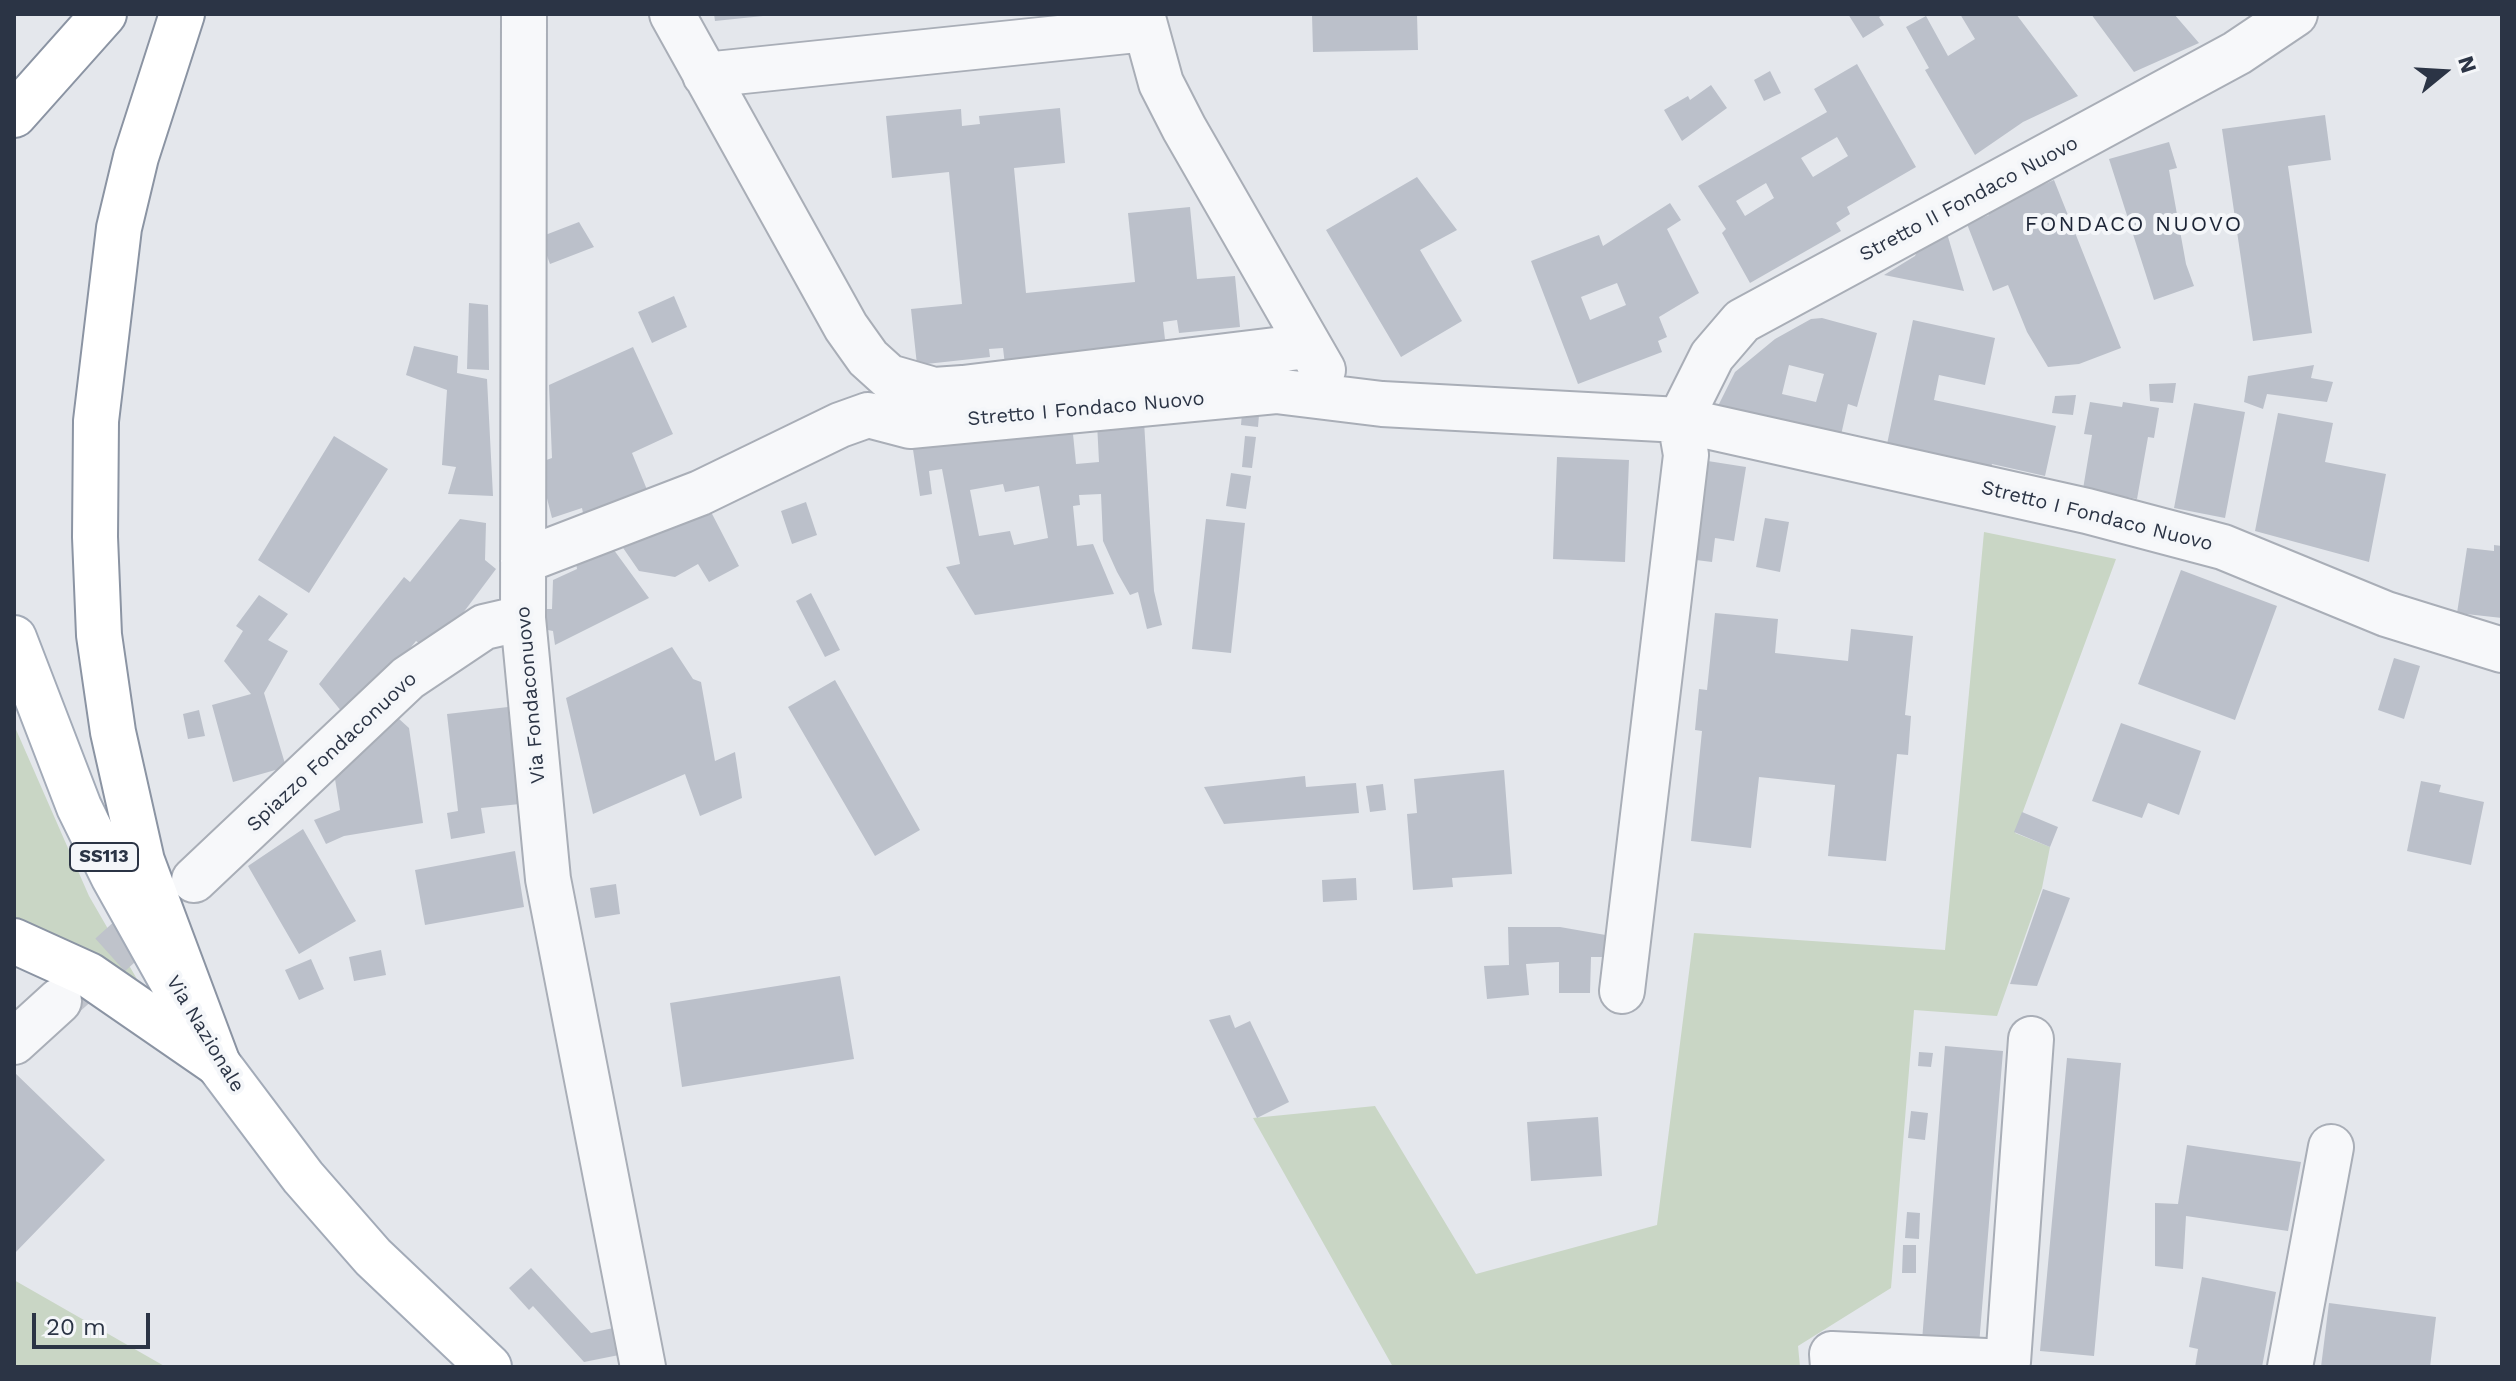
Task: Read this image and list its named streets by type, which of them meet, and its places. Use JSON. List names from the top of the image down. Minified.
{"streets":{"main road":["SS113","Via Nazionale"],"street":["Stretto II Fondaco Nuovo","Stretto I Fondaco Nuovo","Via Fondaconuovo","Spiazzo Fondaconuovo"]},"crossings":[["Stretto II Fondaco Nuovo","Stretto I Fondaco Nuovo"],["Stretto I Fondaco Nuovo","Via Fondaconuovo"],["Via Fondaconuovo","Spiazzo Fondaconuovo"]],"districts":["FONDACO NUOVO"],"scale_bar":"20 m","north":"right"}
